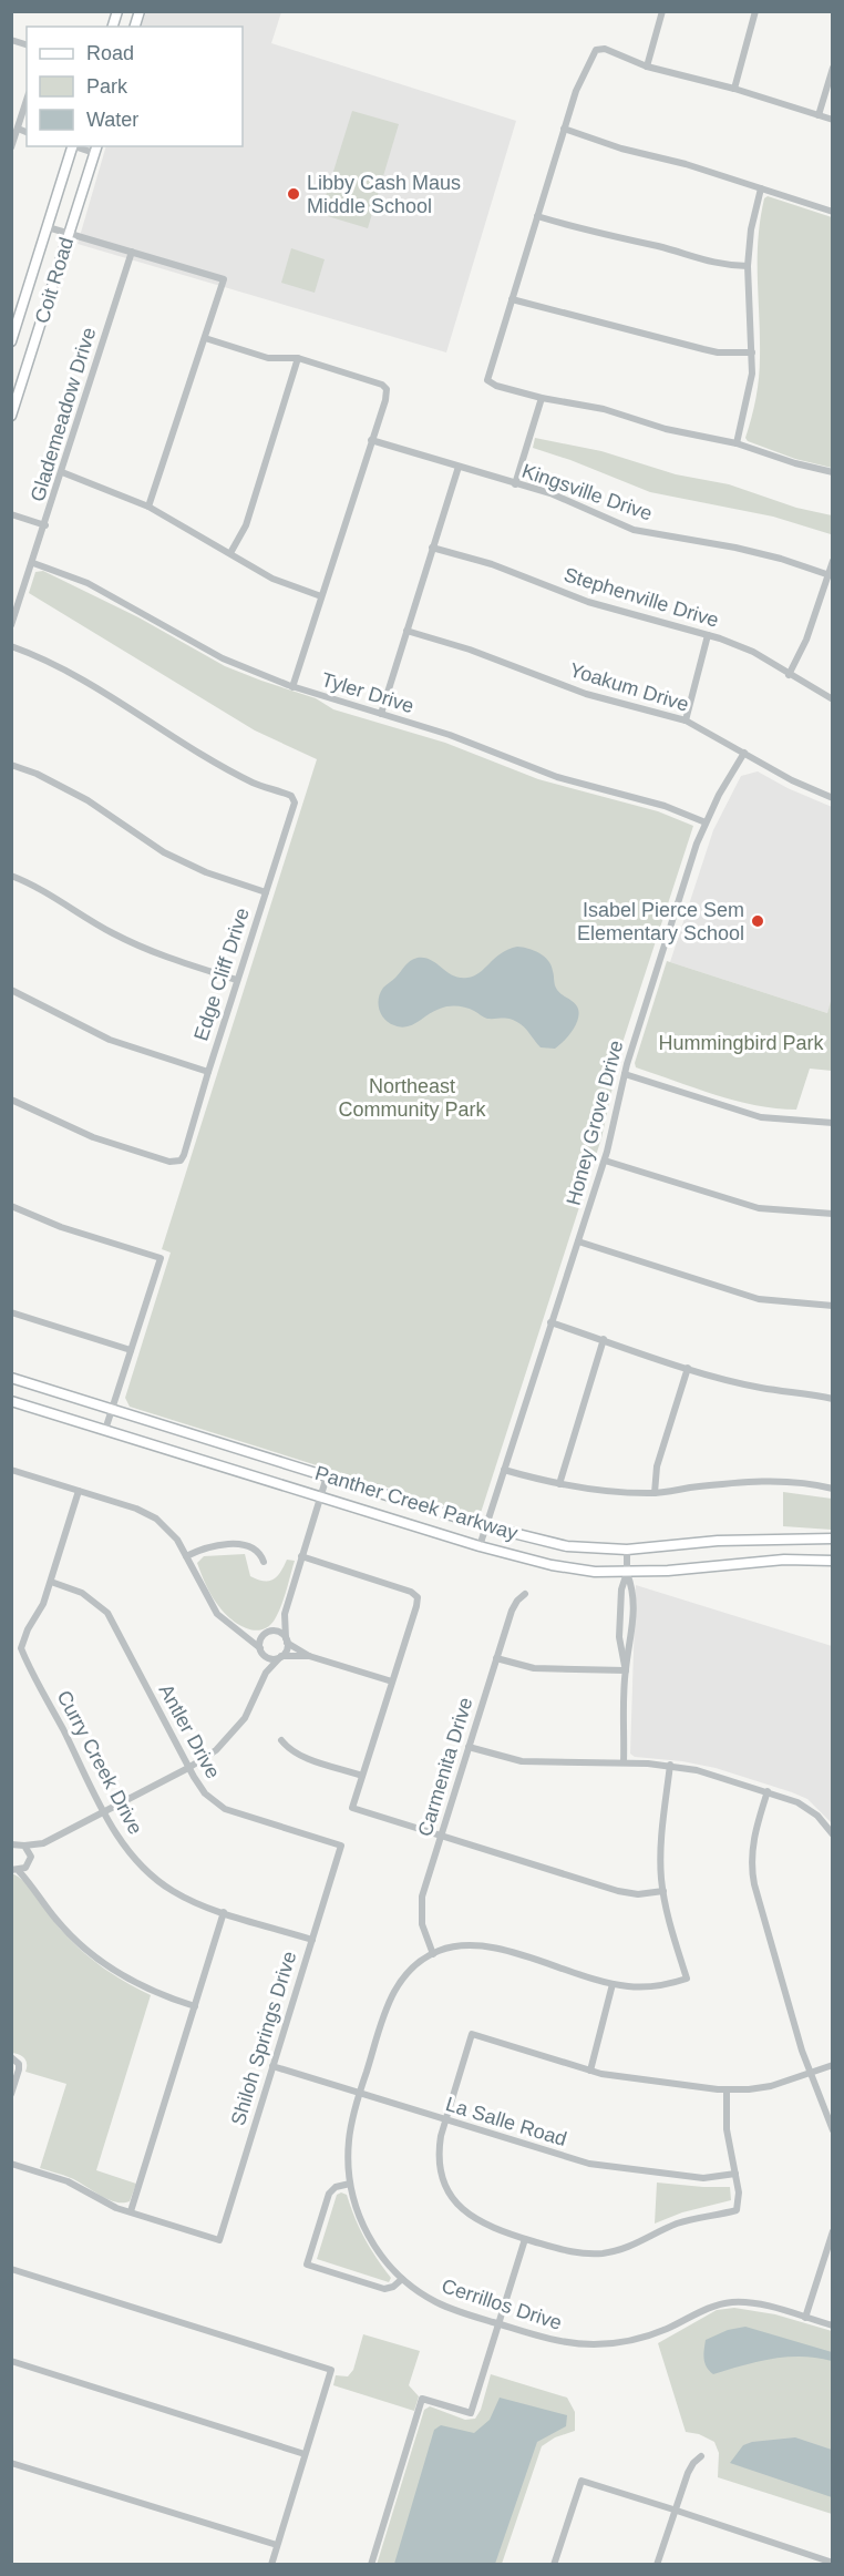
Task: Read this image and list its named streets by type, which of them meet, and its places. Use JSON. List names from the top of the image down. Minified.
{"streets":{"main road":["Coit Road","Panther Creek Parkway"],"street":["Glademeadow Drive","Kingsville Drive","Stephenville Drive","Yoakum Drive","Tyler Drive","Edge Cliff Drive","Honey Grove Drive","Antler Drive","Curry Creek Drive","Carmenita Drive","Shiloh Springs Drive","La Salle Road","Cerrillos Drive"]},"crossings":[["Glademeadow Drive","Tyler Drive"],["Yoakum Drive","Honey Grove Drive"],["Tyler Drive","Honey Grove Drive"],["Honey Grove Drive","Panther Creek Parkway"],["Antler Drive","Curry Creek Drive"],["Antler Drive","Shiloh Springs Drive"],["Curry Creek Drive","Shiloh Springs Drive"],["Carmenita Drive","Cerrillos Drive"],["Shiloh Springs Drive","La Salle Road"],["La Salle Road","Cerrillos Drive"]],"parks":["Hummingbird Park","Northeast Community Park"],"places":["Libby Cash Maus Middle School","Isabel Pierce Sem Elementary School"],"legend":["Road","Park","Water"]}
